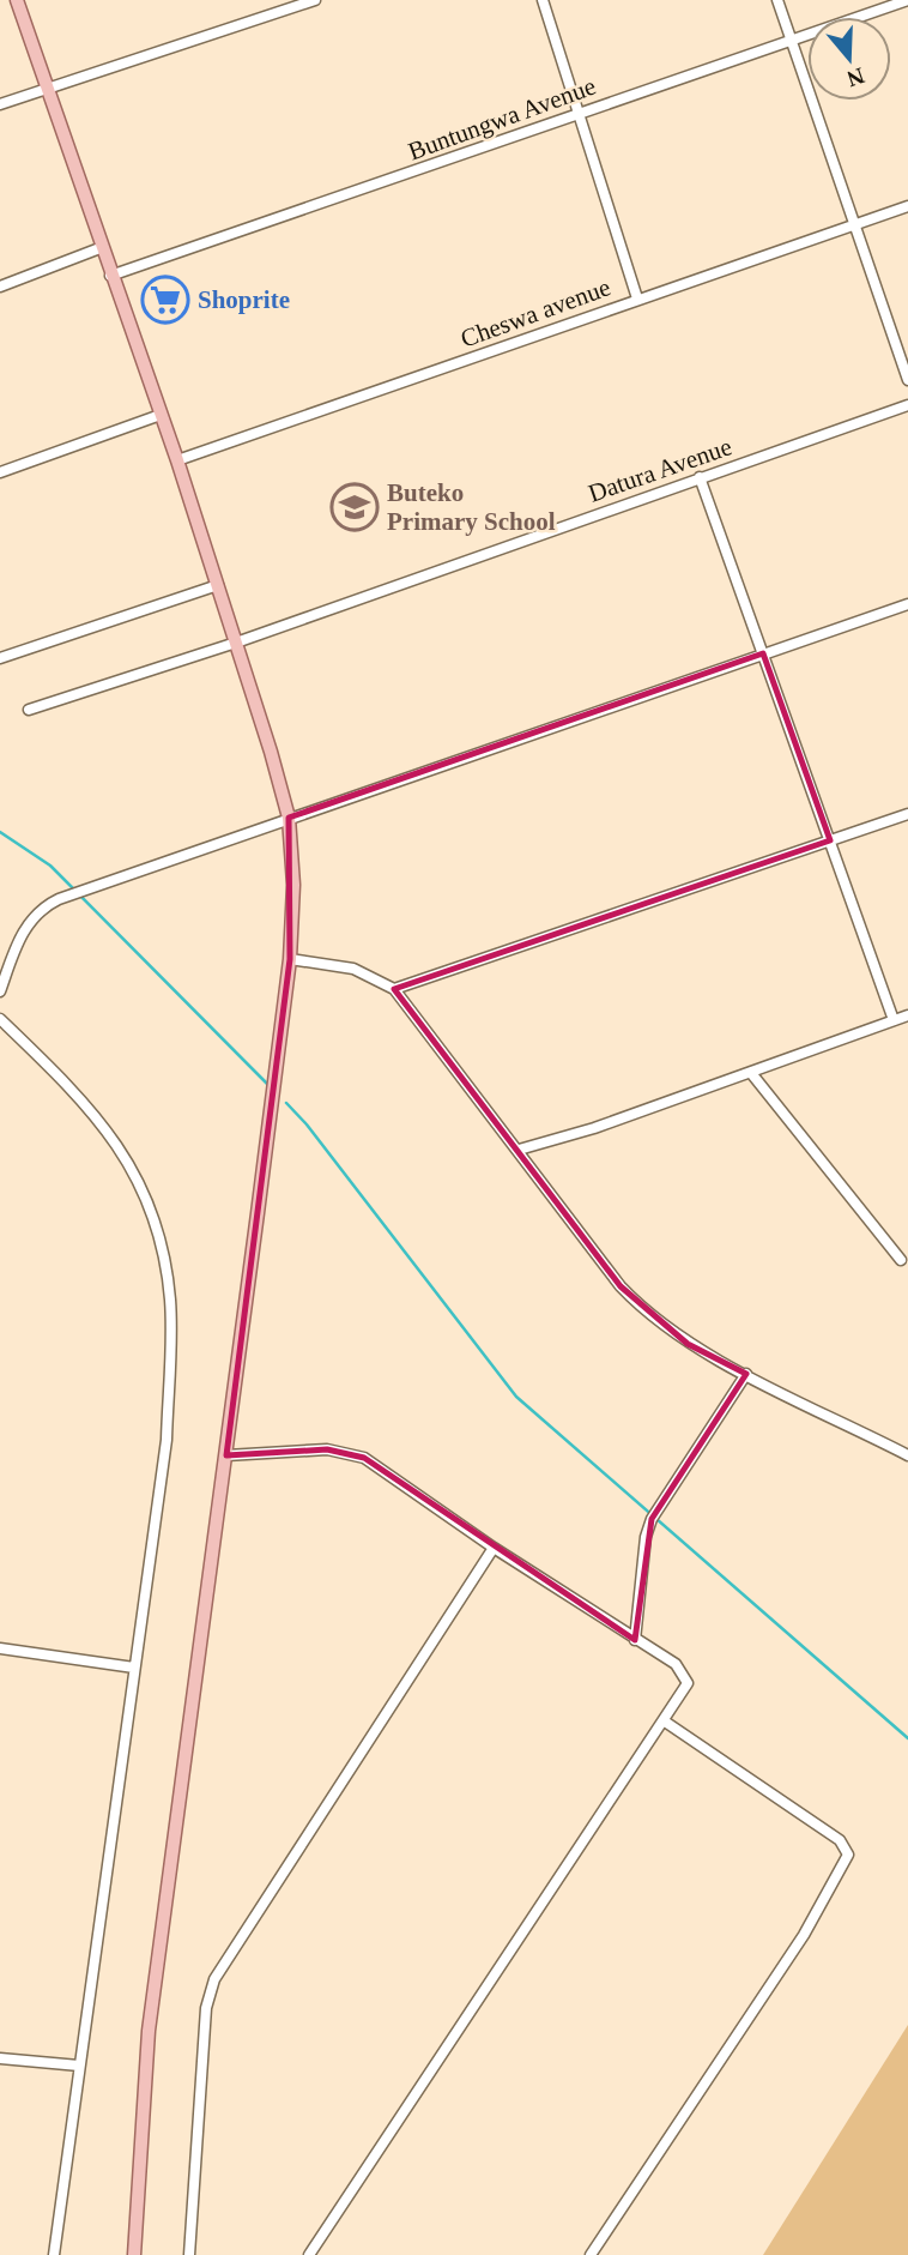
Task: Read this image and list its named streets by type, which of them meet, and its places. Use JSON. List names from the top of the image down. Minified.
{"streets":{"street":["Buntungwa Avenue","Cheswa avenue","Datura Avenue"]},"places":{"supermarket":["Shoprite"],"school or university":["Buteko Primary School"]},"north":"bottom"}
